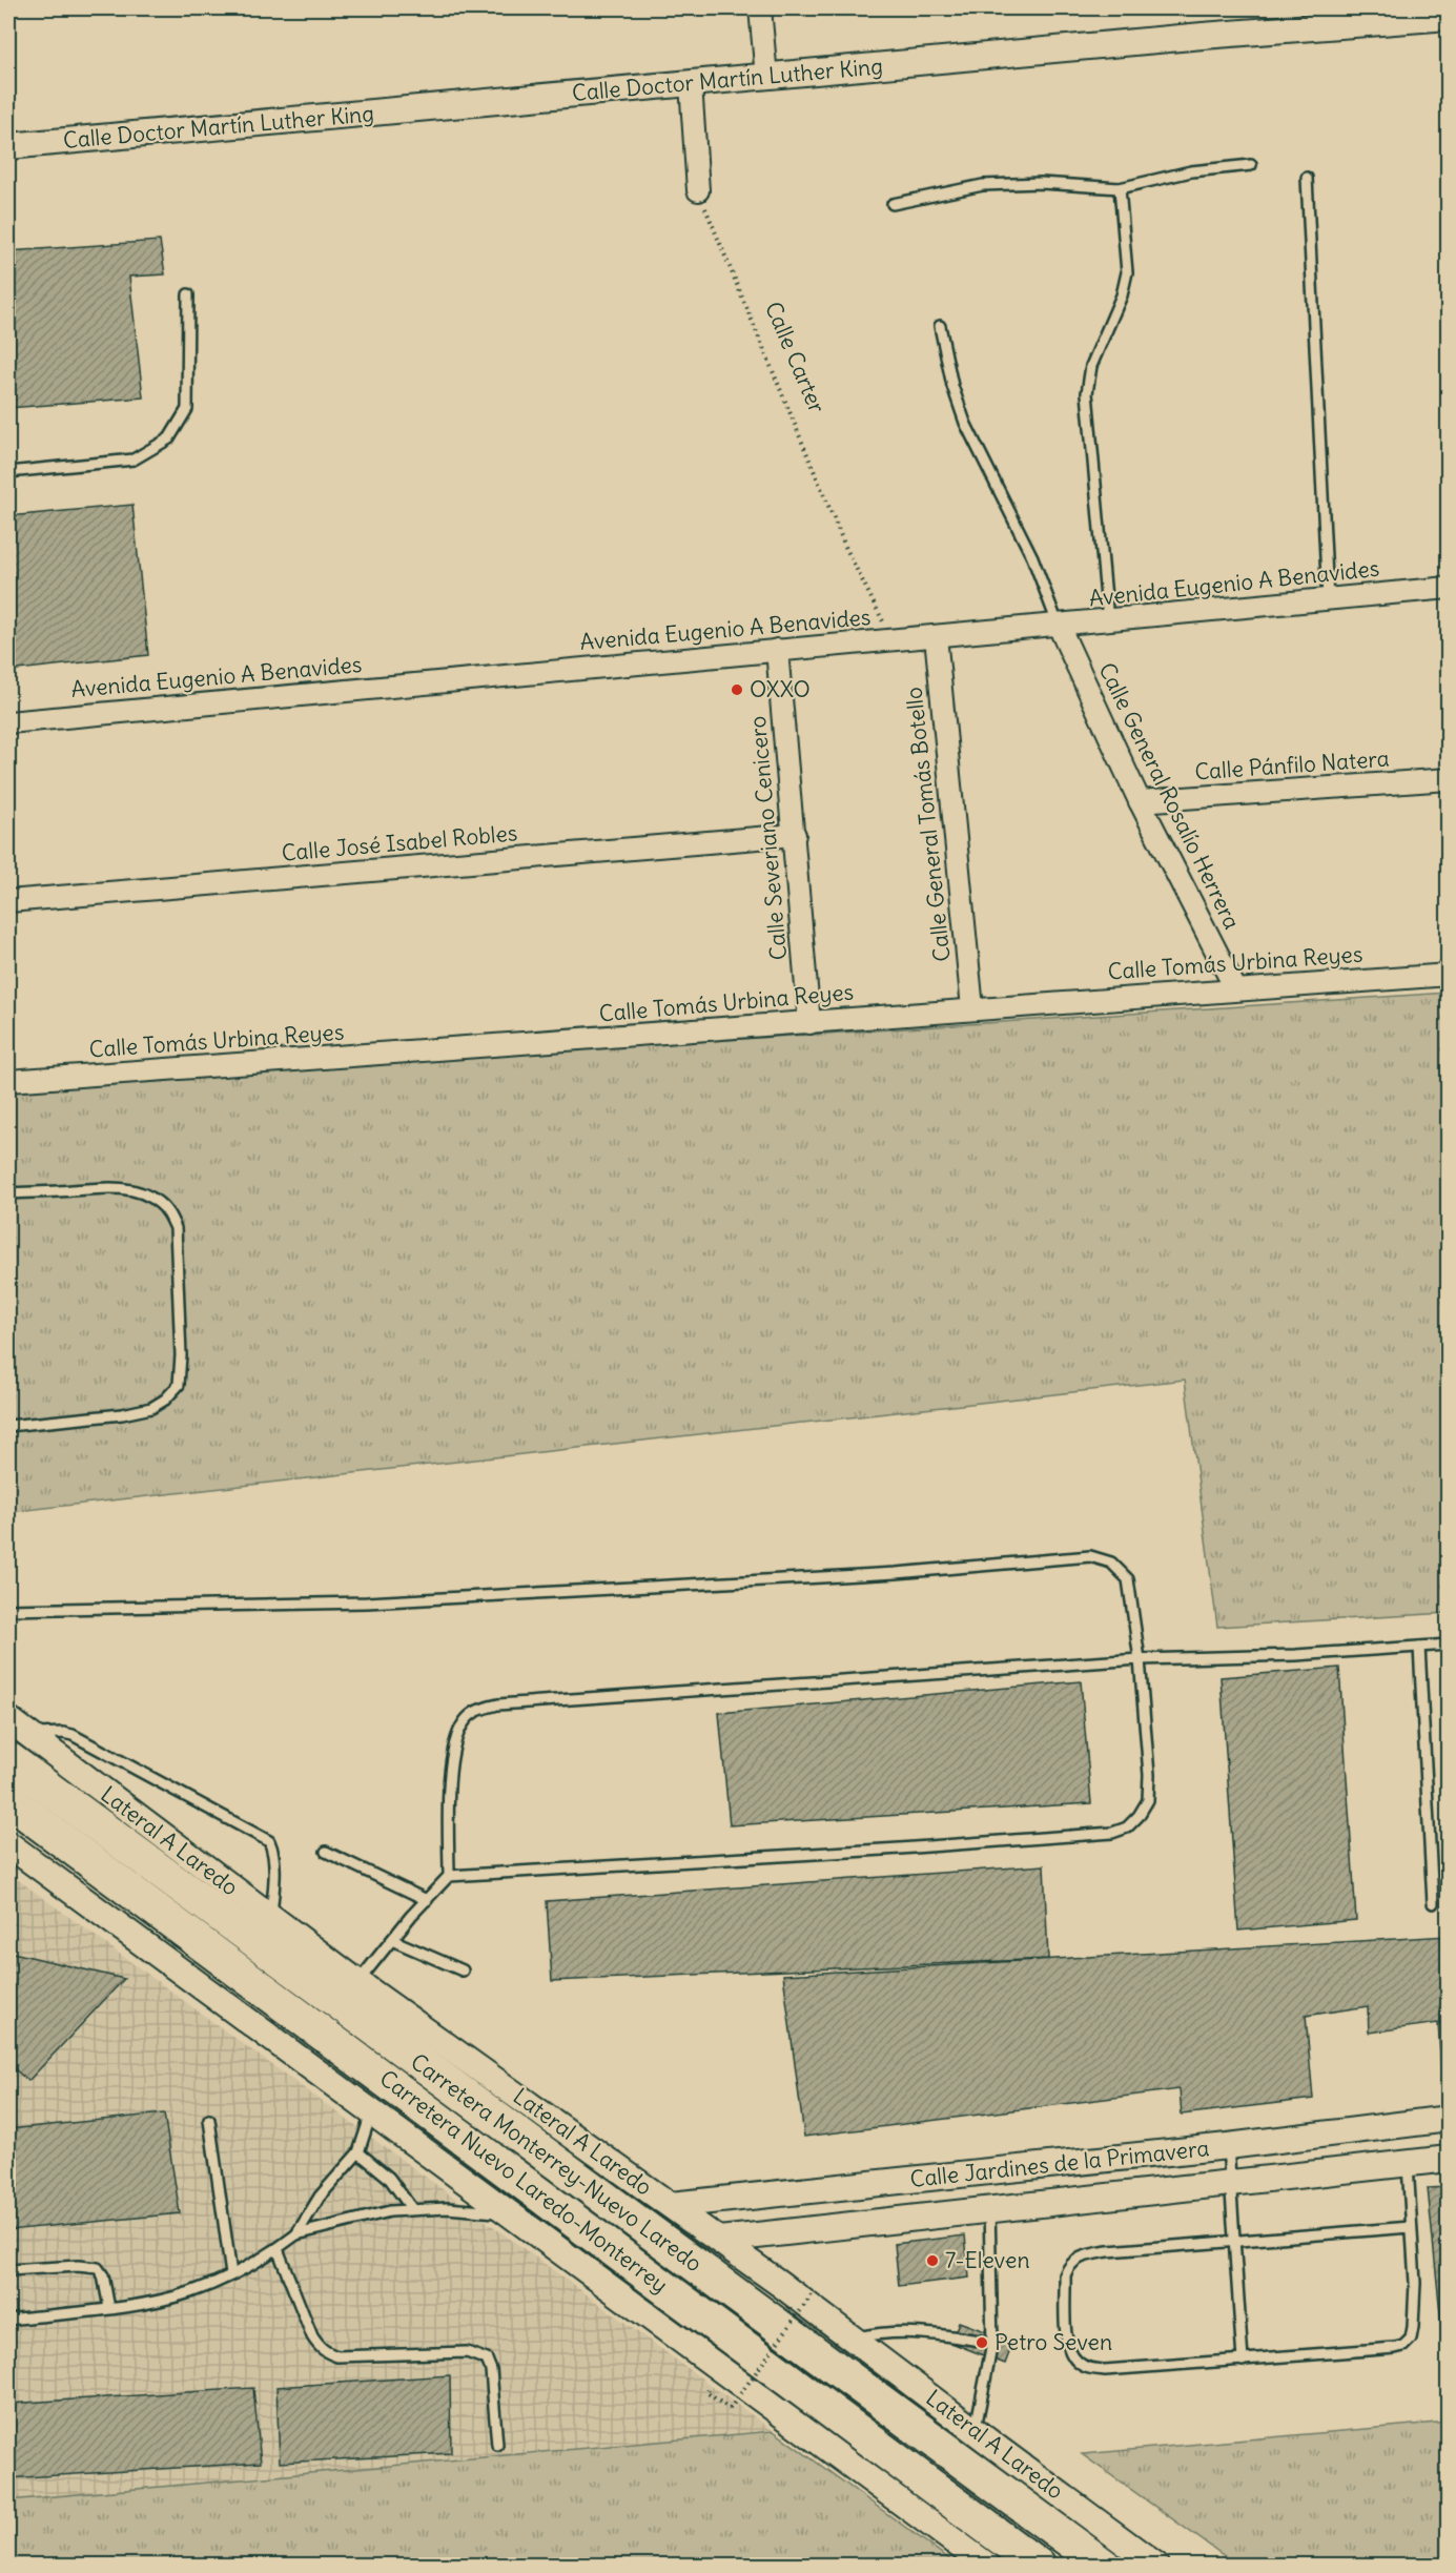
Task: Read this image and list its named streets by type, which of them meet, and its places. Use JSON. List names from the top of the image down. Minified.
{"streets":{"highway":["Carretera Monterrey-Nuevo Laredo","Carretera Nuevo Laredo-Monterrey"],"street":["Calle Doctor Martín Luther King","Avenida Eugenio A Benavides","Calle Pánfilo Natera","Calle General Rosalío Herrera","Calle General Tomás Botello","Calle Severiano Cenicero","Calle José Isabel Robles","Calle Tomás Urbina Reyes","Lateral A Laredo","Calle Jardines de la Primavera"],"path":["Calle Carter"]},"crossings":[["Calle Carter","Avenida Eugenio A Benavides"],["Avenida Eugenio A Benavides","Calle General Rosalío Herrera"],["Avenida Eugenio A Benavides","Calle General Tomás Botello"],["Avenida Eugenio A Benavides","Calle Severiano Cenicero"],["Calle Pánfilo Natera","Calle General Rosalío Herrera"],["Calle General Rosalío Herrera","Calle Tomás Urbina Reyes"],["Calle General Tomás Botello","Calle Tomás Urbina Reyes"],["Calle Severiano Cenicero","Calle José Isabel Robles"],["Calle Severiano Cenicero","Calle Tomás Urbina Reyes"],["Lateral A Laredo","Carretera Monterrey-Nuevo Laredo"],["Lateral A Laredo","Calle Jardines de la Primavera"]],"places":["OXXO","7-Eleven","Petro Seven"]}
